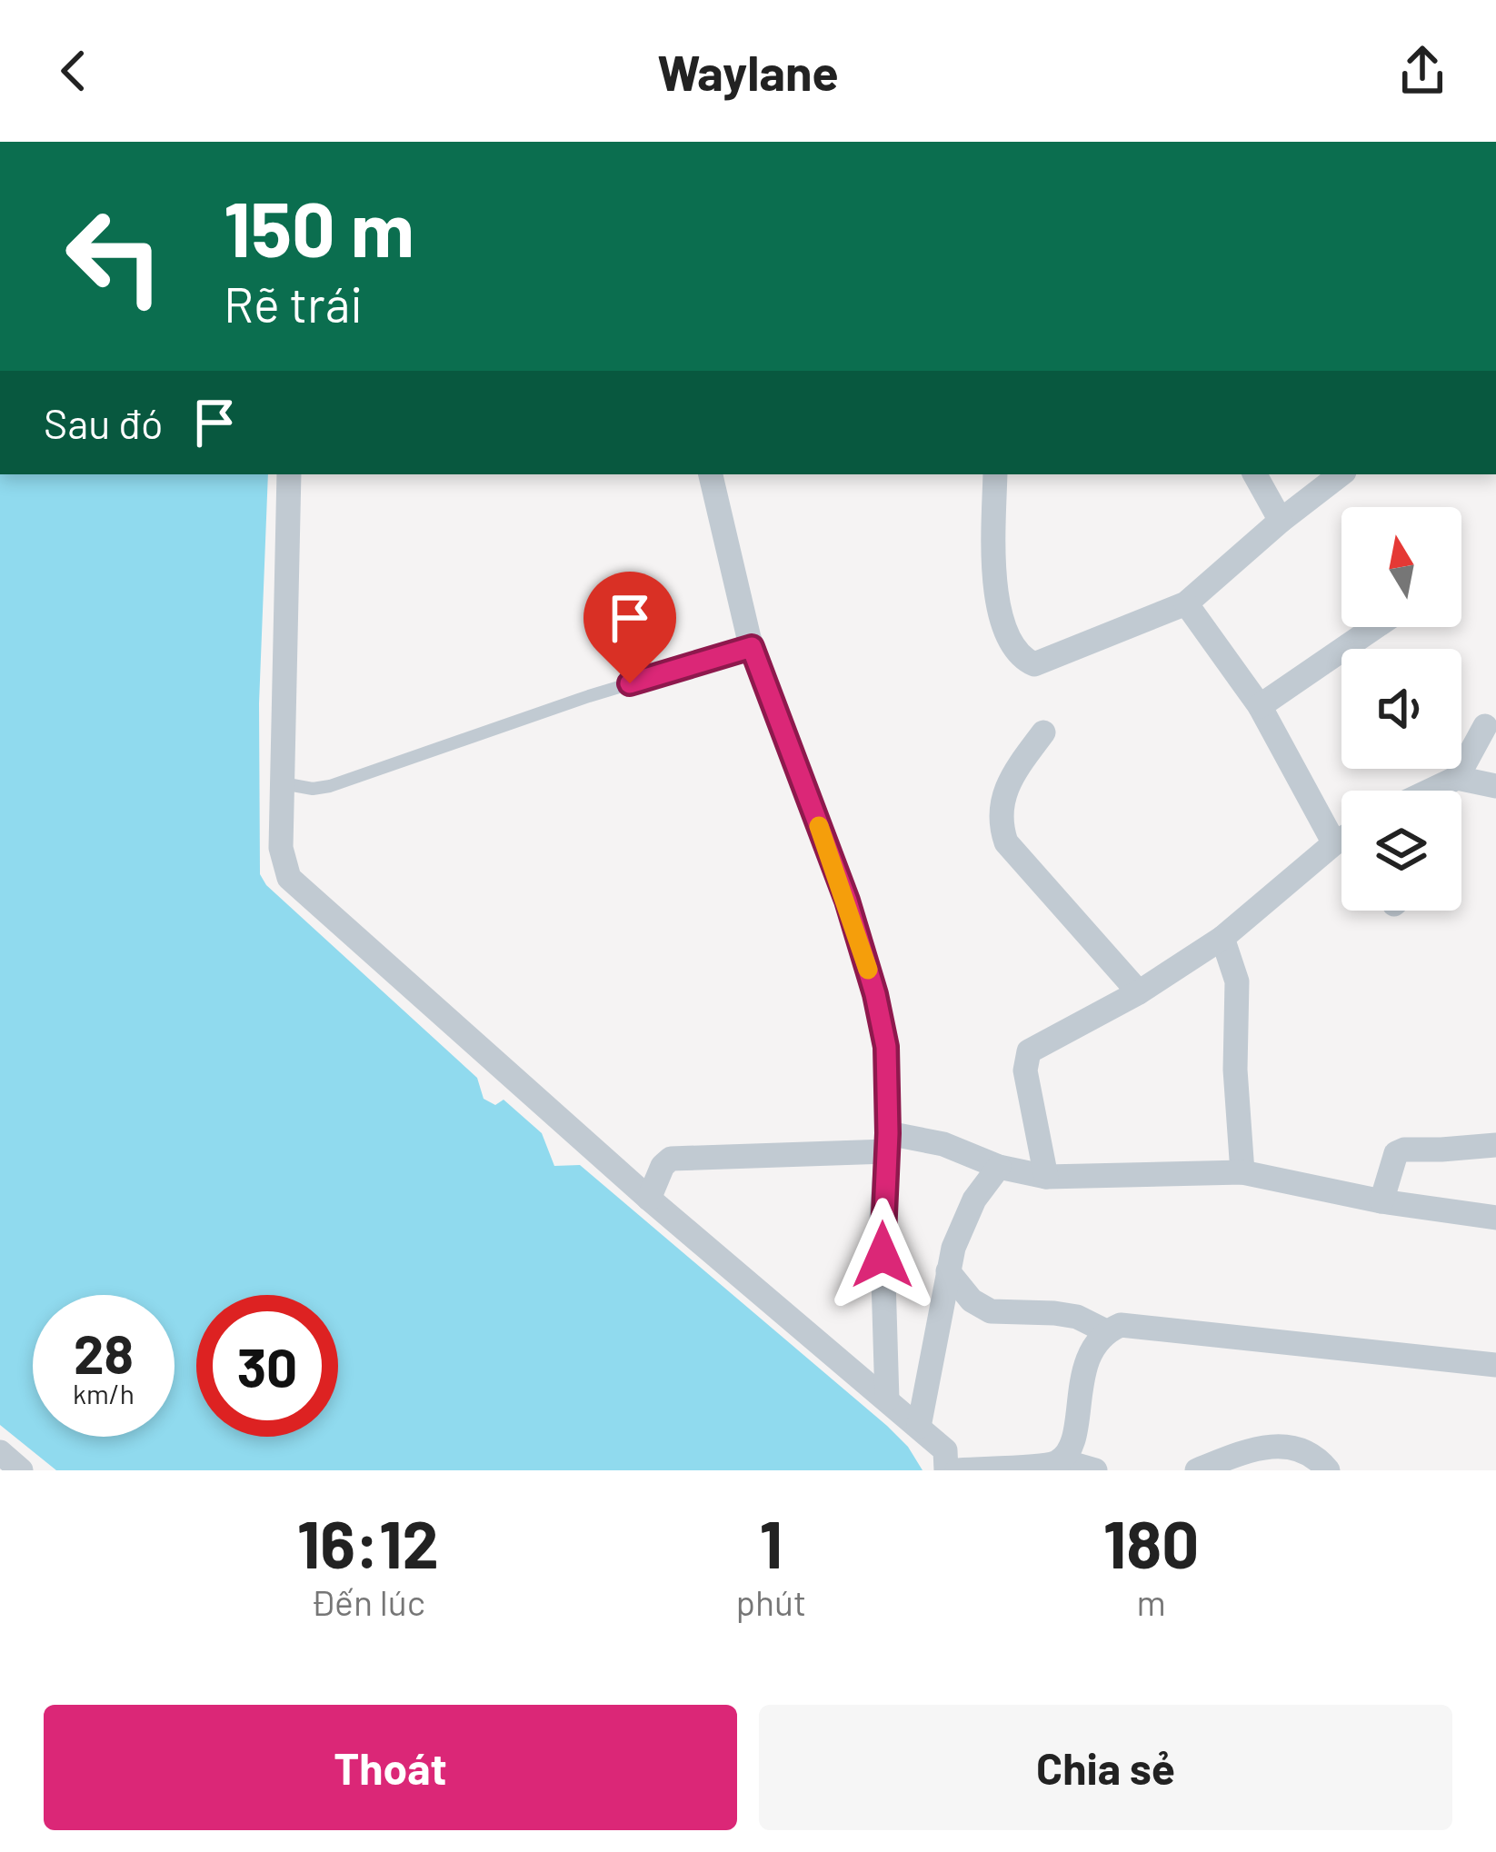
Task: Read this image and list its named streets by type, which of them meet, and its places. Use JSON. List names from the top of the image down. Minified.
{"north":"top","page":{"header":"Waylane","turn":["150 m","Rẽ trái"],"then":"Sau đó","speed":"28 km/h","limit":"30","eta":["16:12","Đến lúc","1","phút","180","m"],"buttons":["Thoát","Chia sẻ"]}}
